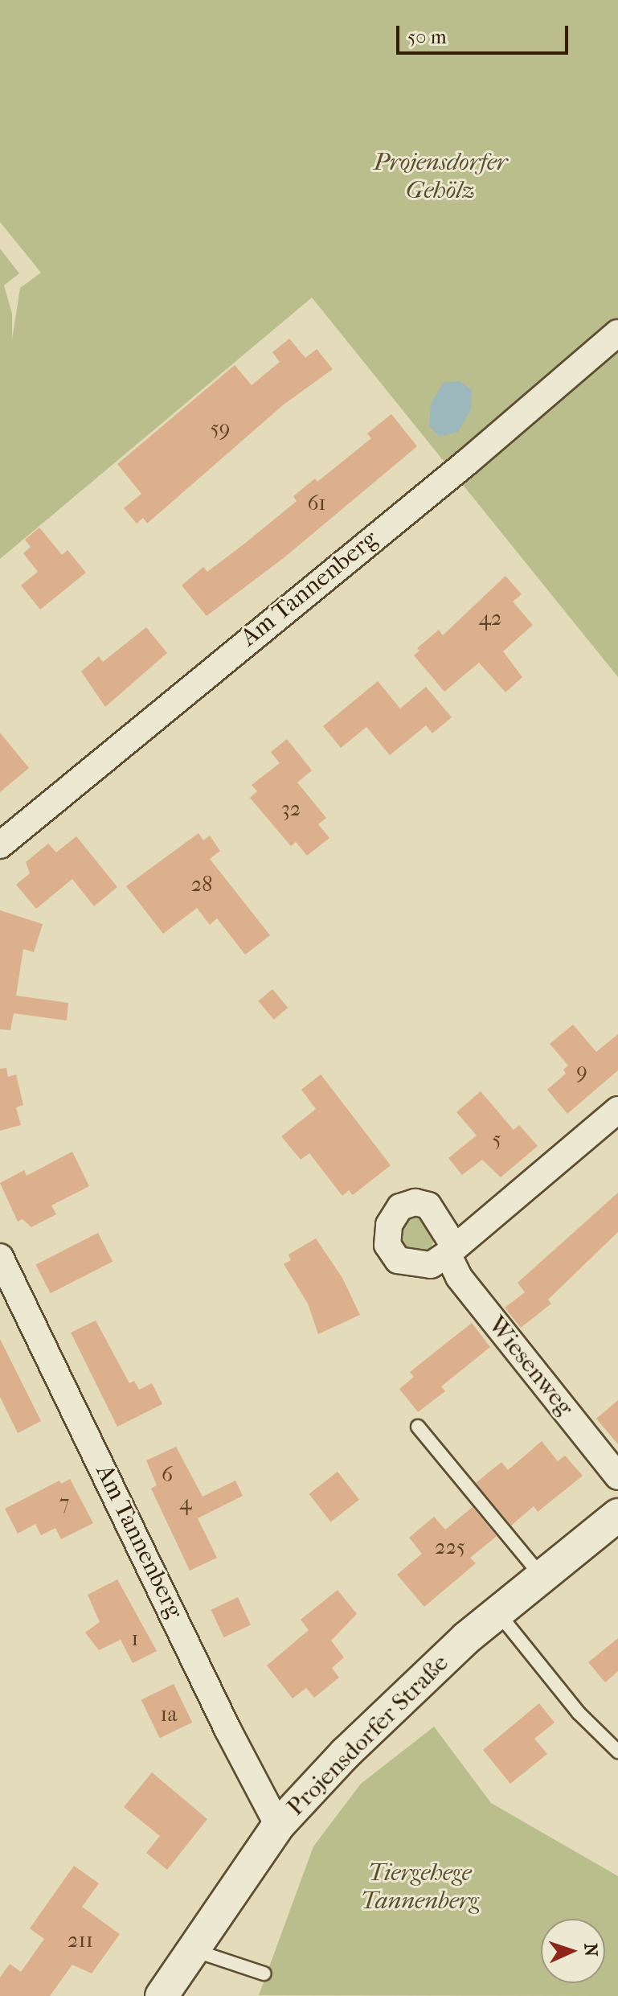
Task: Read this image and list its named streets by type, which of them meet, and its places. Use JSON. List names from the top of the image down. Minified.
{"streets":{"street":["Am Tannenberg","Wiesenweg","Projensdorfer Straße"]},"crossings":[["Am Tannenberg","Projensdorfer Straße"]],"parks":["Projensdorfer Gehölz","Tiergehege Tannenberg"],"house_numbers":["59","61","42","32","28","9","5","6","7","4","225","1","1a","211"],"scale_bar":"50 m","north":"right"}
